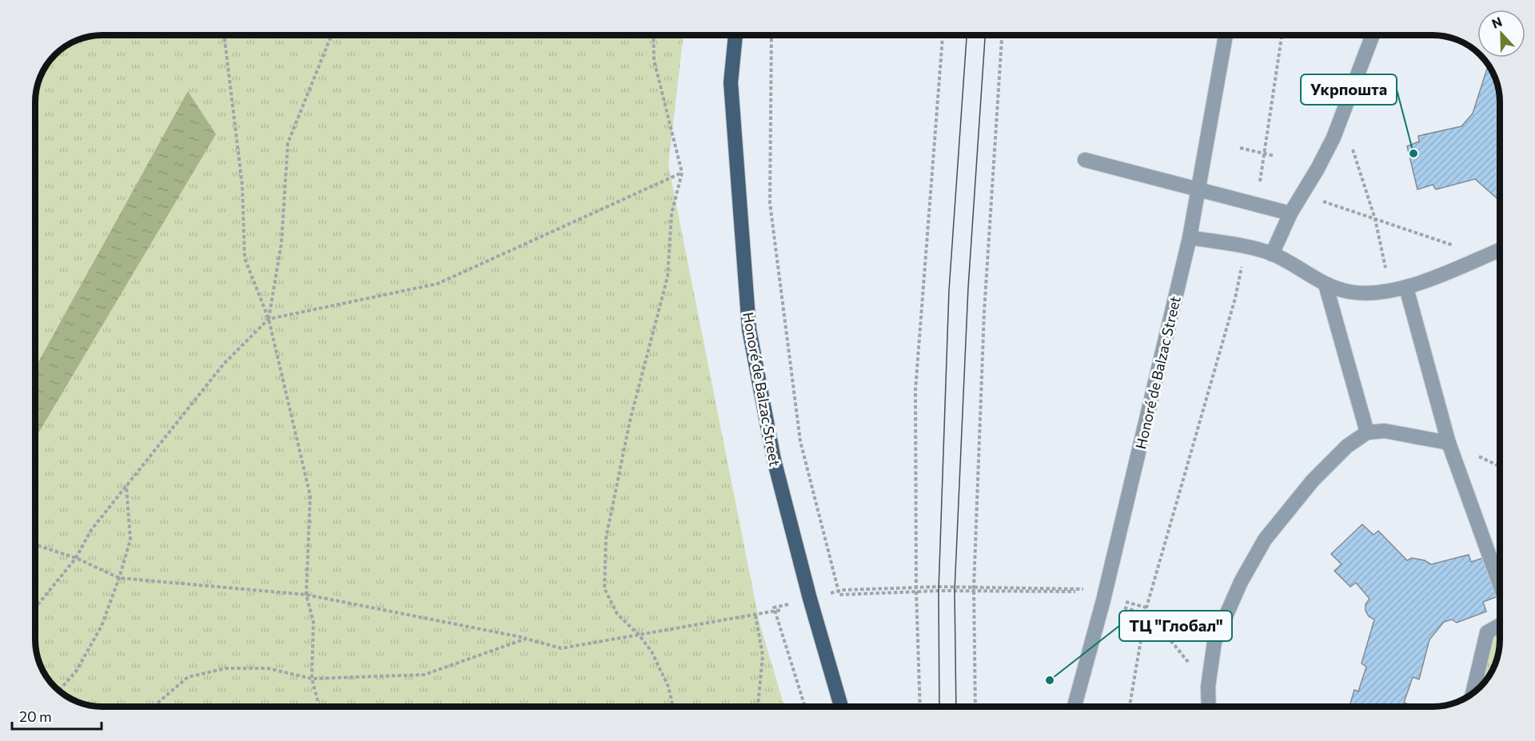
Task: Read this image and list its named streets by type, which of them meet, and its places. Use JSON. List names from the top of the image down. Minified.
{"streets":{"main road":["Honoré de Balzac Street"]},"places":["Укрпошта","ТЦ \"Глобал\""],"scale_bar":"20 m","north":"top"}
